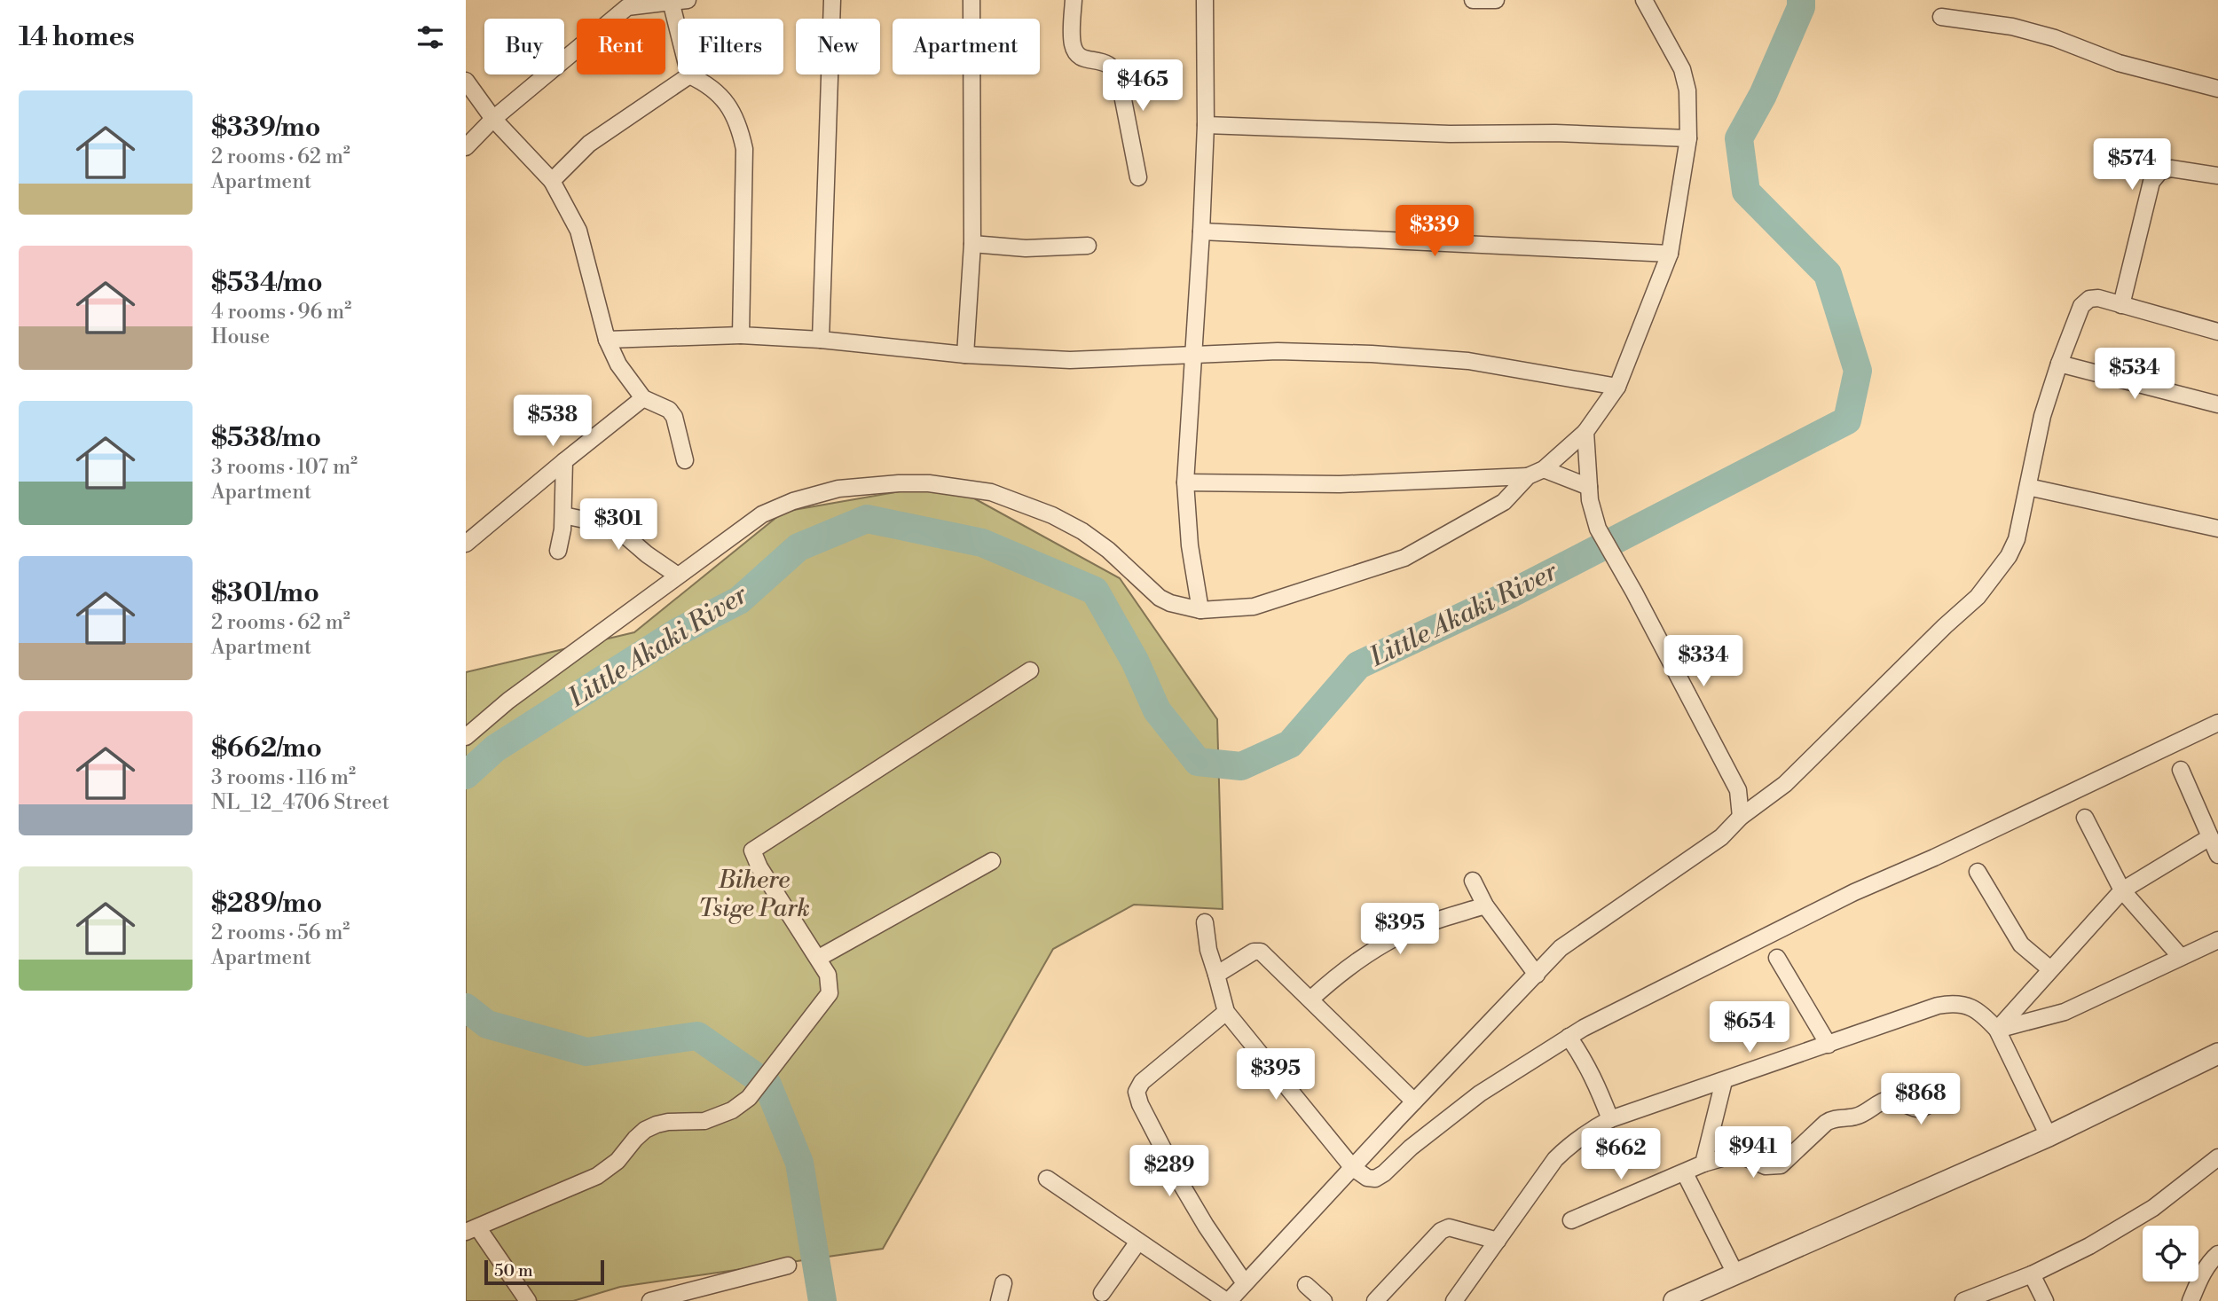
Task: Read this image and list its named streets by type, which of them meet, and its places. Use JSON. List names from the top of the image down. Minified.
{"water":["Little Akaki River"],"parks":["Bihere Tsige Park"],"scale_bar":"50 m","page":{"heading":"14 homes","chip":["Buy","Rent","Filters","New","Apartment"],"price":["$465","$574","$339","$534","$538","$301","$334","$395","$654","$395","$868","$941","$662","$289"],"list":[{"name":"$339/mo","note":"2 rooms · 62 m² · Apartment"},{"name":"$534/mo","note":"4 rooms · 96 m² · House"},{"name":"$538/mo","note":"3 rooms · 107 m² · Apartment"},{"name":"$301/mo","note":"2 rooms · 62 m² · Apartment"},{"name":"$662/mo","note":"3 rooms · 116 m² · NL_12_4706 Street"},{"name":"$289/mo","note":"2 rooms · 56 m² · Apartment"}],"scale":"50 m"}}
